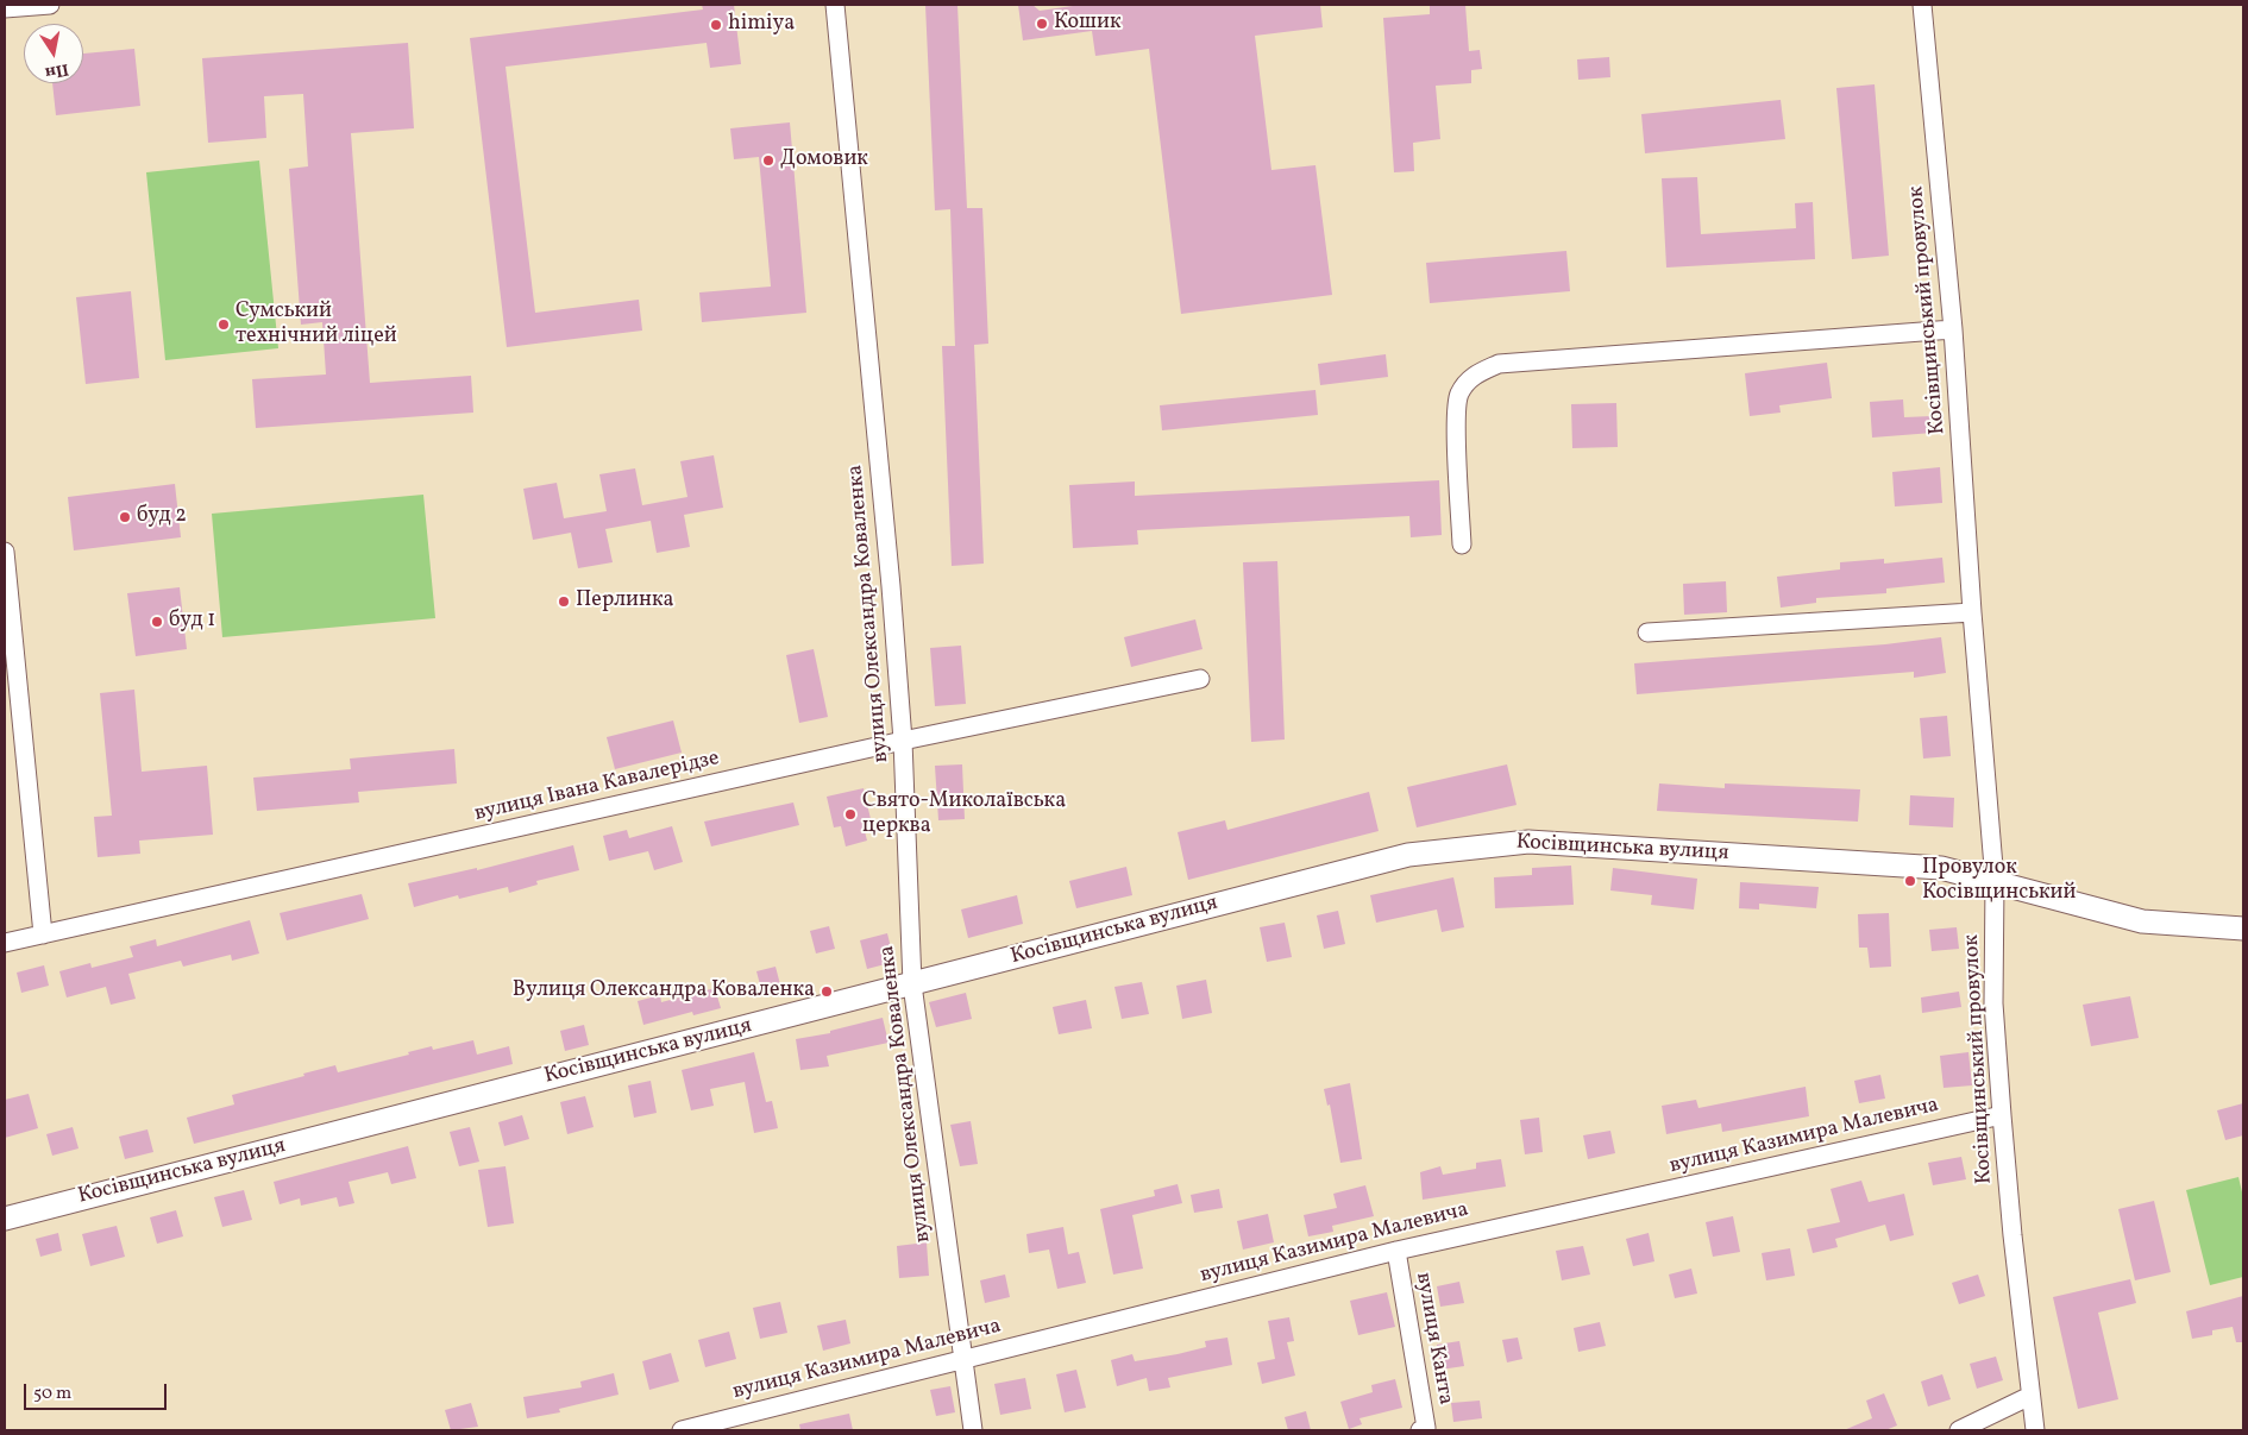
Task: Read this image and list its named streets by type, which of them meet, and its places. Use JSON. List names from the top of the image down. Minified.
{"streets":{"street":["Косівщинський провулок","вулиця Олександра Коваленка","вулиця Івана Кавалерідзе","Косівщинська вулиця","вулиця Казимира Малевича","вулиця Канта"]},"crossings":[["Косівщинський провулок","Косівщинська вулиця"],["Косівщинський провулок","вулиця Казимира Малевича"],["вулиця Олександра Коваленка","вулиця Івана Кавалерідзе"],["вулиця Олександра Коваленка","Косівщинська вулиця"],["вулиця Олександра Коваленка","вулиця Казимира Малевича"],["вулиця Казимира Малевича","вулиця Канта"]],"places":["Кошик","himiya","Домовик","Сумський технічний ліцей","буд 2","Перлинка","буд 1","Свято-Миколаївська церква","Провулок Косівщинський","Вулиця Олександра Коваленка"],"scale_bar":"50 m","north":"bottom"}
